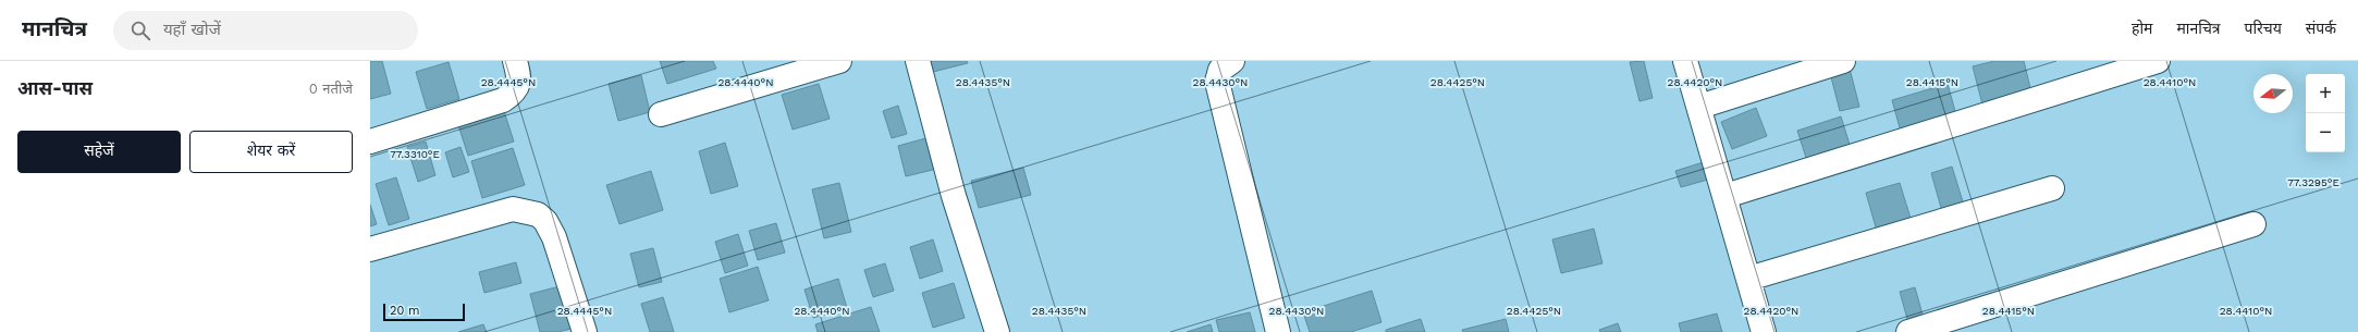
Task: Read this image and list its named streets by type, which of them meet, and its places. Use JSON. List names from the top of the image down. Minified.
{"scale_bar":"20 m","north":"left","page":{"header":"मानचित्र","search":"यहाँ खोजें","nav":["होम","मानचित्र","परिचय","संपर्क"],"heading":["आस-पास","0 नतीजे"],"map_buttons":["+","−"],"buttons":["सहेजें","शेयर करें"],"scale":"20 m"},"coordinates":["28.4425°N","28.4415°N","28.4445°N","28.4440°N","28.4435°N","28.4430°N","28.4420°N","28.4410°N","77.3310°E","77.3295°E"]}
